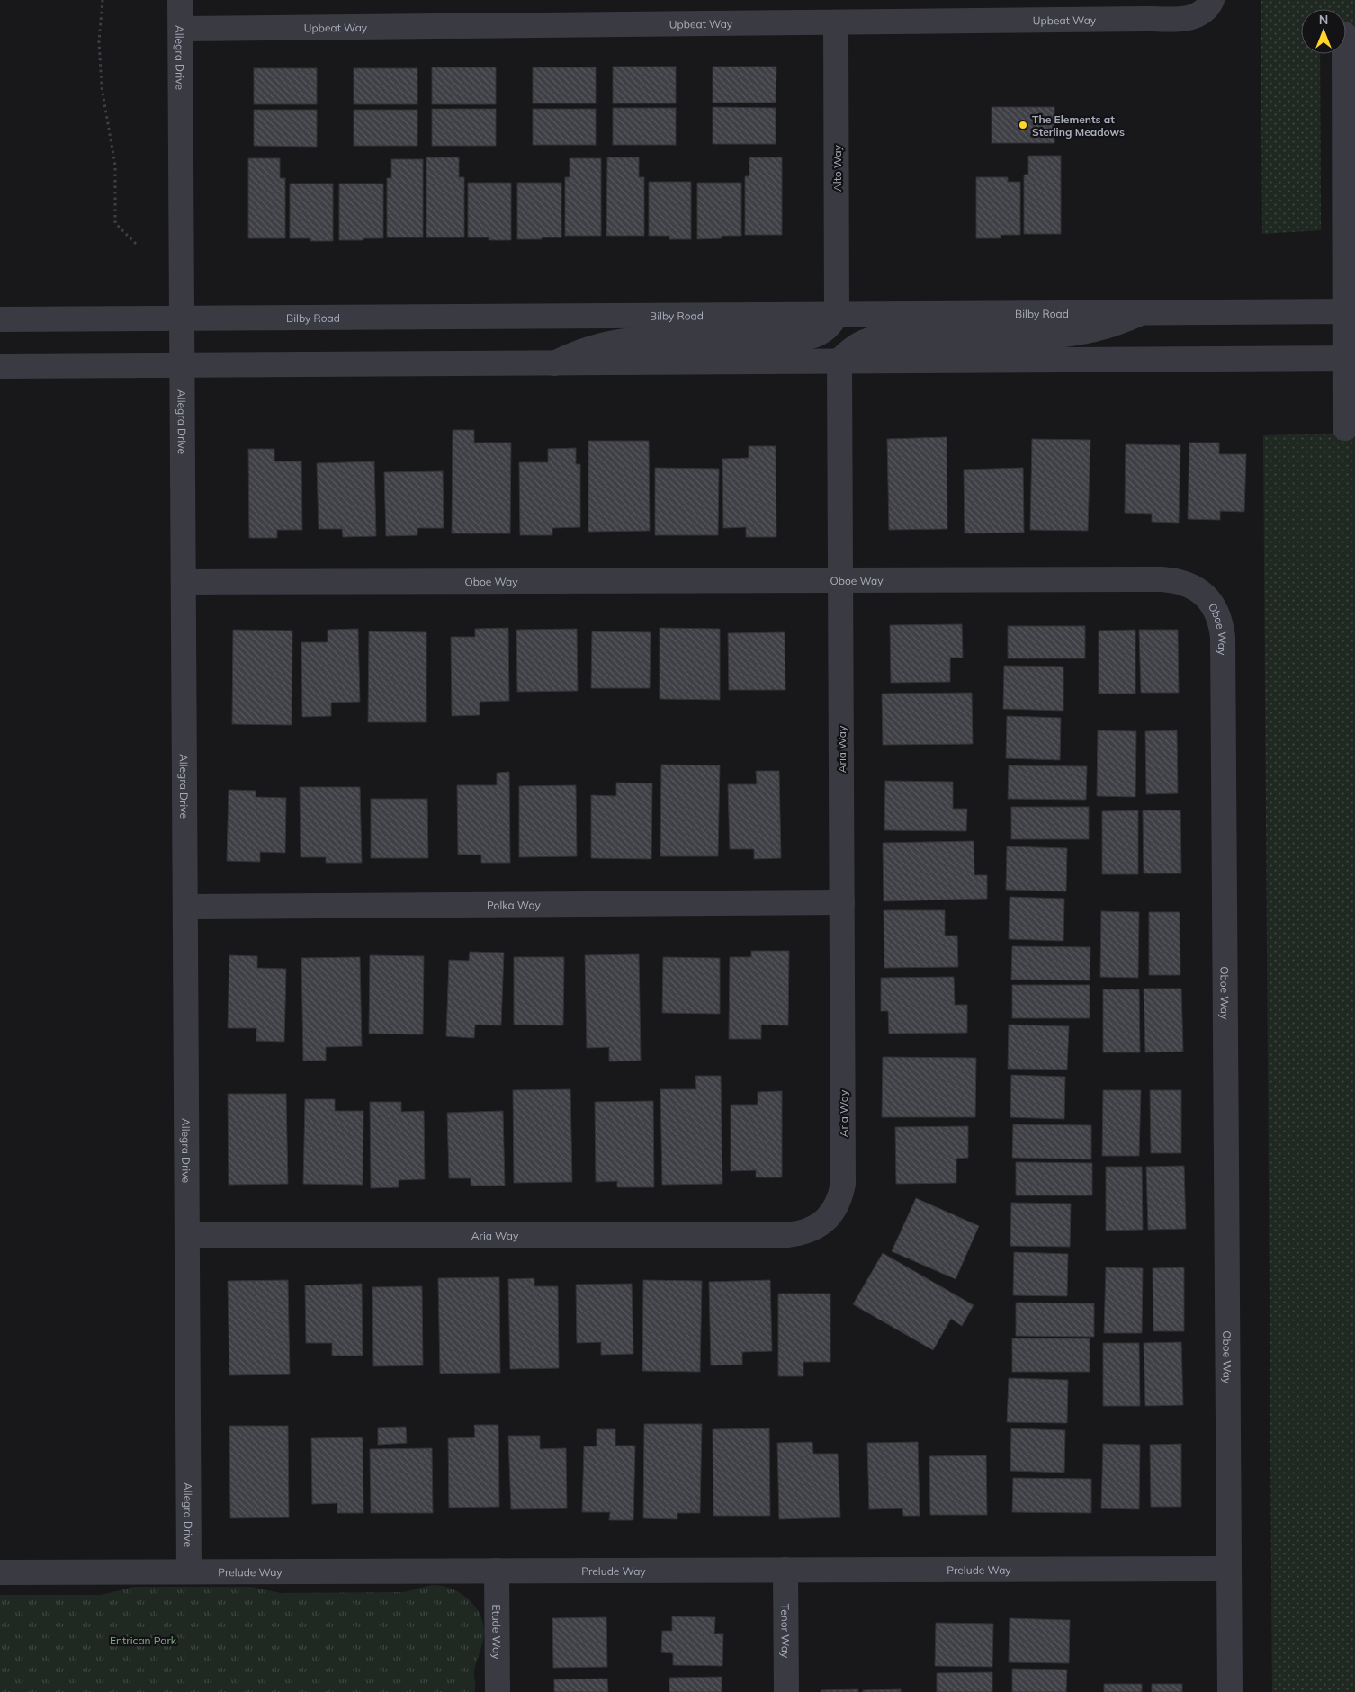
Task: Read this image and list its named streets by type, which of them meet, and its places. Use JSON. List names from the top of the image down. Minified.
{"streets":{"street":["Upbeat Way","Allegra Drive","Alto Way","Bilby Road","Oboe Way","Aria Way","Polka Way","Prelude Way","Etude Way","Tenor Way"]},"crossings":[["Upbeat Way","Allegra Drive"],["Upbeat Way","Alto Way"],["Allegra Drive","Bilby Road"],["Allegra Drive","Oboe Way"],["Allegra Drive","Aria Way"],["Allegra Drive","Polka Way"],["Allegra Drive","Prelude Way"],["Alto Way","Bilby Road"],["Oboe Way","Aria Way"],["Oboe Way","Prelude Way"],["Aria Way","Polka Way"],["Prelude Way","Etude Way"],["Prelude Way","Tenor Way"]],"parks":["Entrican Park"],"places":["The Elements at Sterling Meadows"],"north":"top"}
